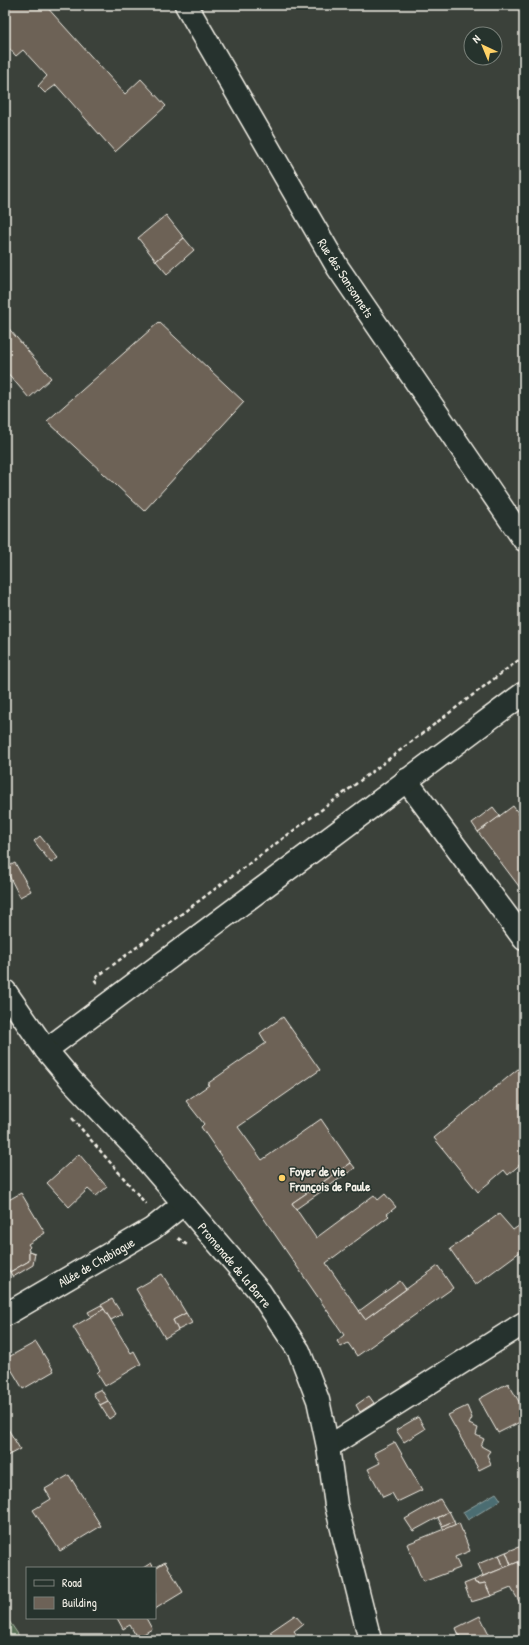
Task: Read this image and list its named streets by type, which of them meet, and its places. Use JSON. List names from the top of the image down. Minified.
{"streets":{"street":["Rue des Sansonnets","Allée de Chabiague","Promenade de la Barre"]},"crossings":[["Allée de Chabiague","Promenade de la Barre"]],"places":["Foyer de vie François de Paule"],"legend":["Road","Building"],"north":"top left"}
